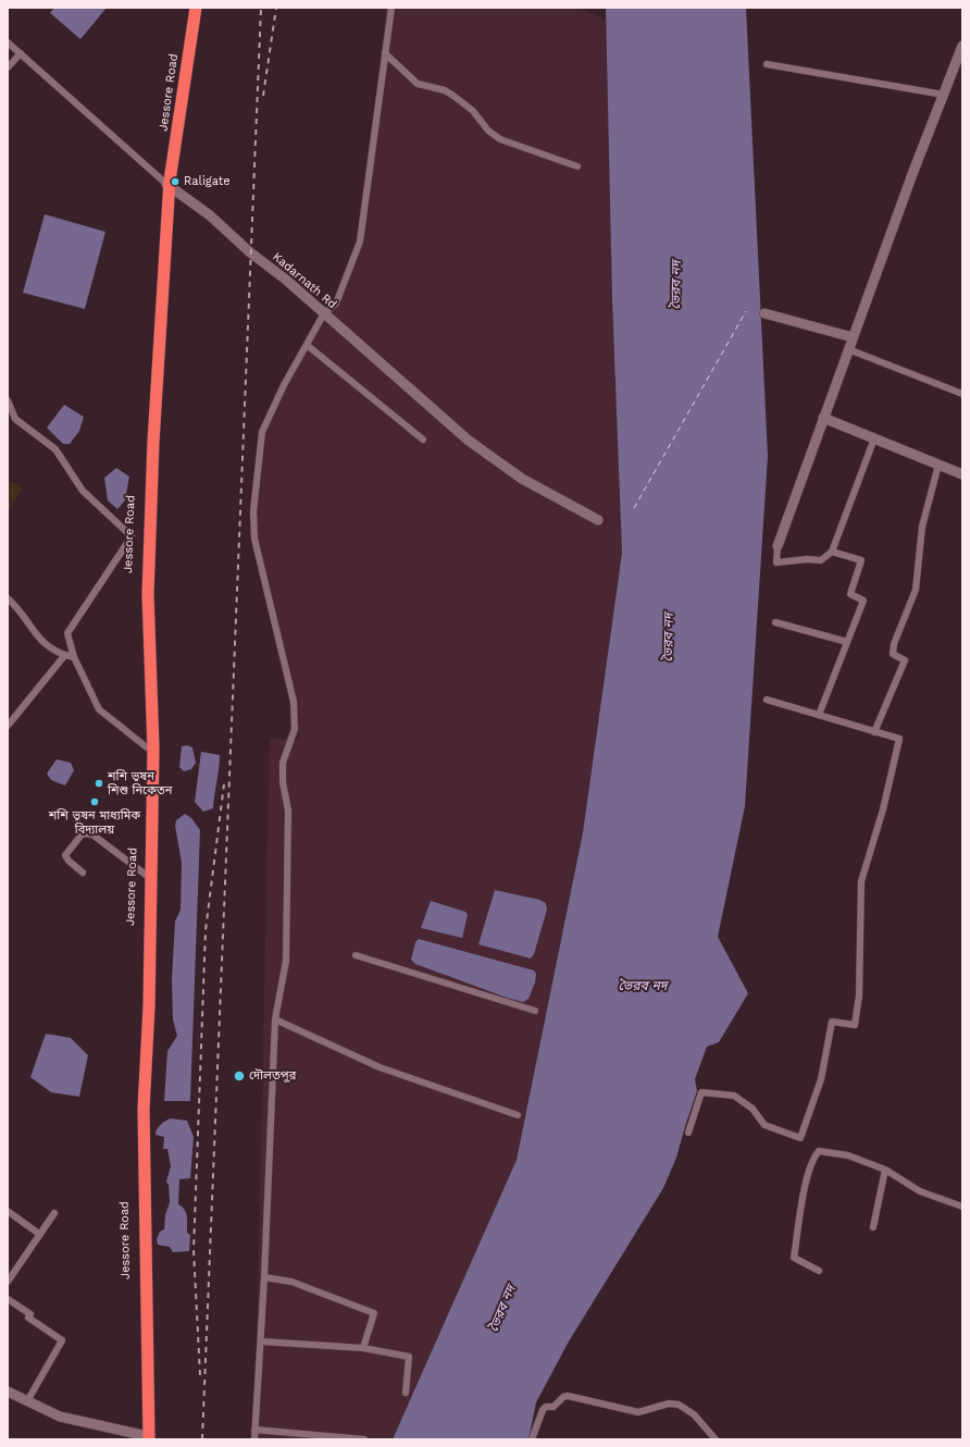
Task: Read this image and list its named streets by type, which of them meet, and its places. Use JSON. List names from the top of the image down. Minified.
{"streets":{"highway":["Jessore Road"],"main road":["Kadarnath Rd"]},"crossings":[["Jessore Road","Kadarnath Rd"]],"water":["ভৈরব নদ"],"places":["Raligate","শশি ভূষন শিশু নিকেতন","শশি ভূষন মাধ্যমিক বিদ্যালয়","দৌলতপুর"]}
